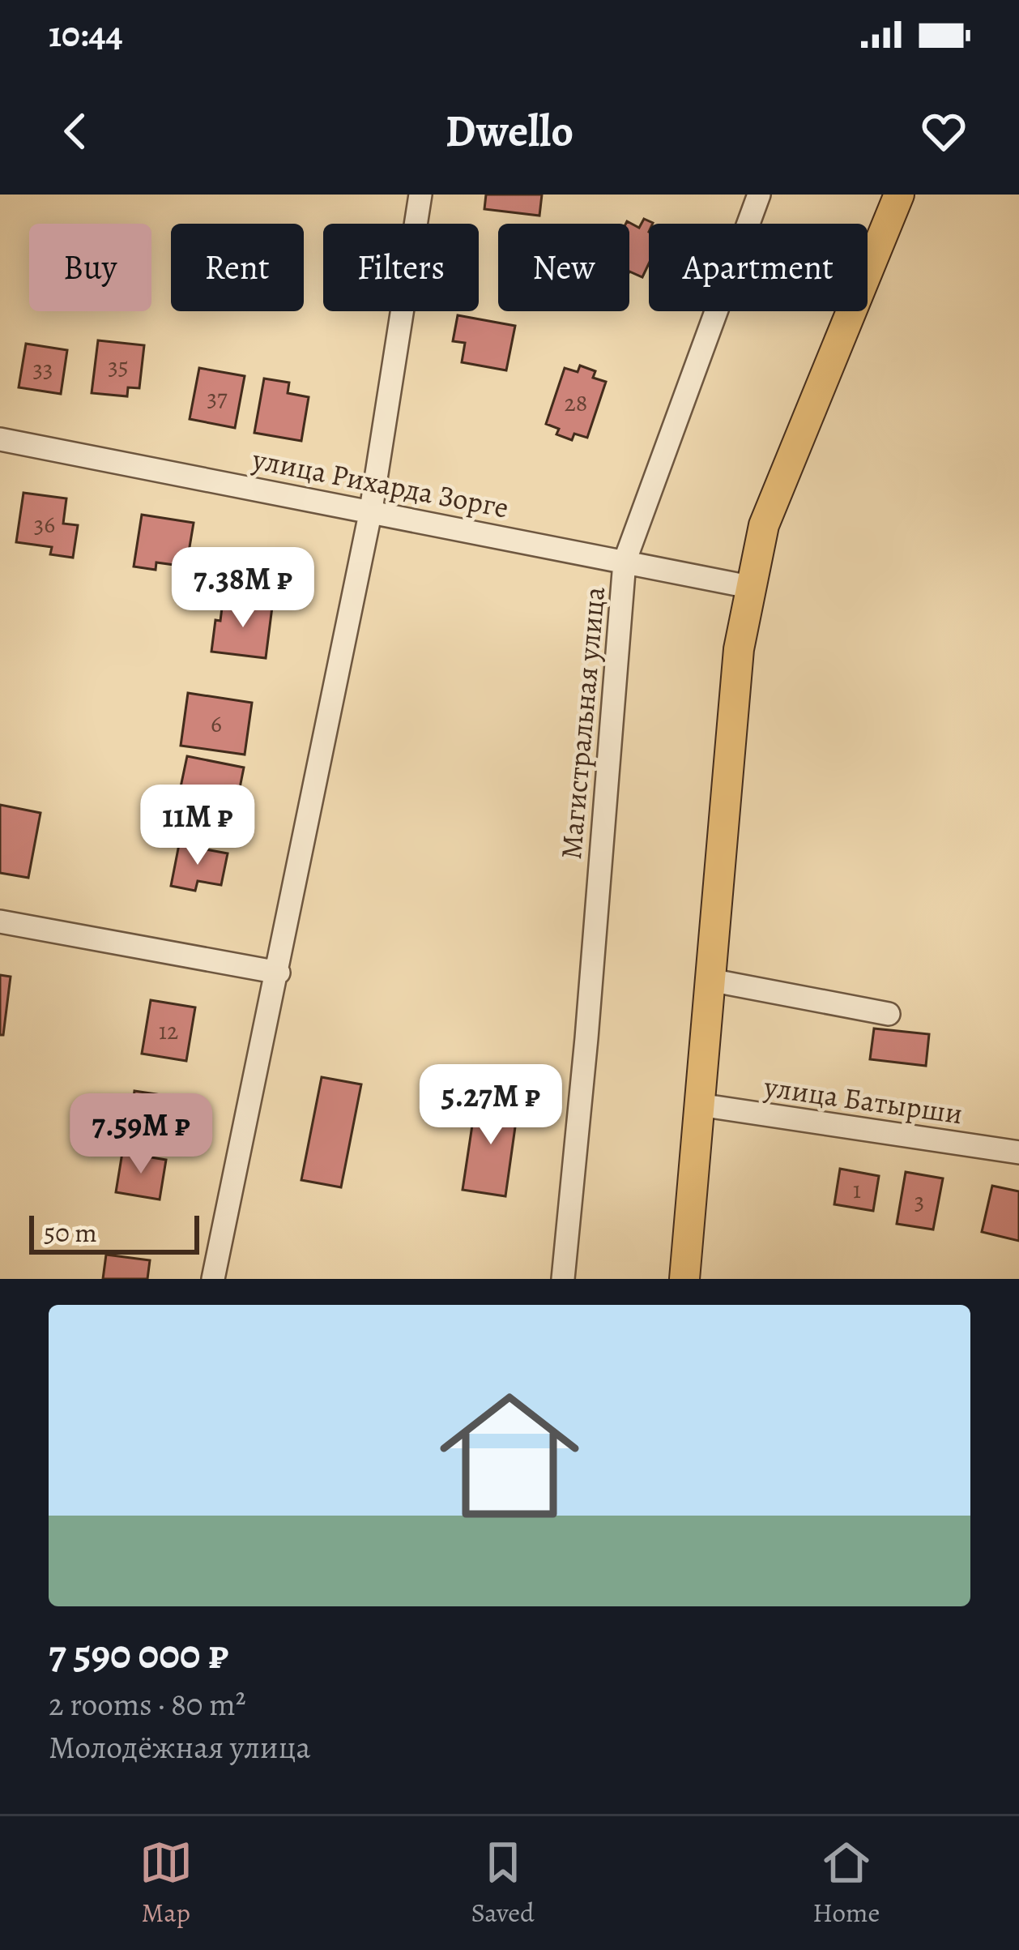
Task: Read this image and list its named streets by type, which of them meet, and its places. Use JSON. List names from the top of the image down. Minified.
{"streets":{"street":["улица Рихарда Зорге","Магистральная улица","улица Батырши"]},"crossings":[["улица Рихарда Зорге","Магистральная улица"]],"house_numbers":["35","33","37","28","36","6","12","1","3"],"scale_bar":"50 m","page":{"status":"10:44","header":"Dwello","chip":["Buy","Rent","Filters","New","Apartment"],"price":["7.38M ₽","11M ₽","5.27M ₽","7.59M ₽"],"scale":"50 m","list":[{"name":"7 590 000 ₽","note":"2 rooms · 80 m² · Молодёжная улица"}],"tabs":["Map","Saved","Home"]}}
